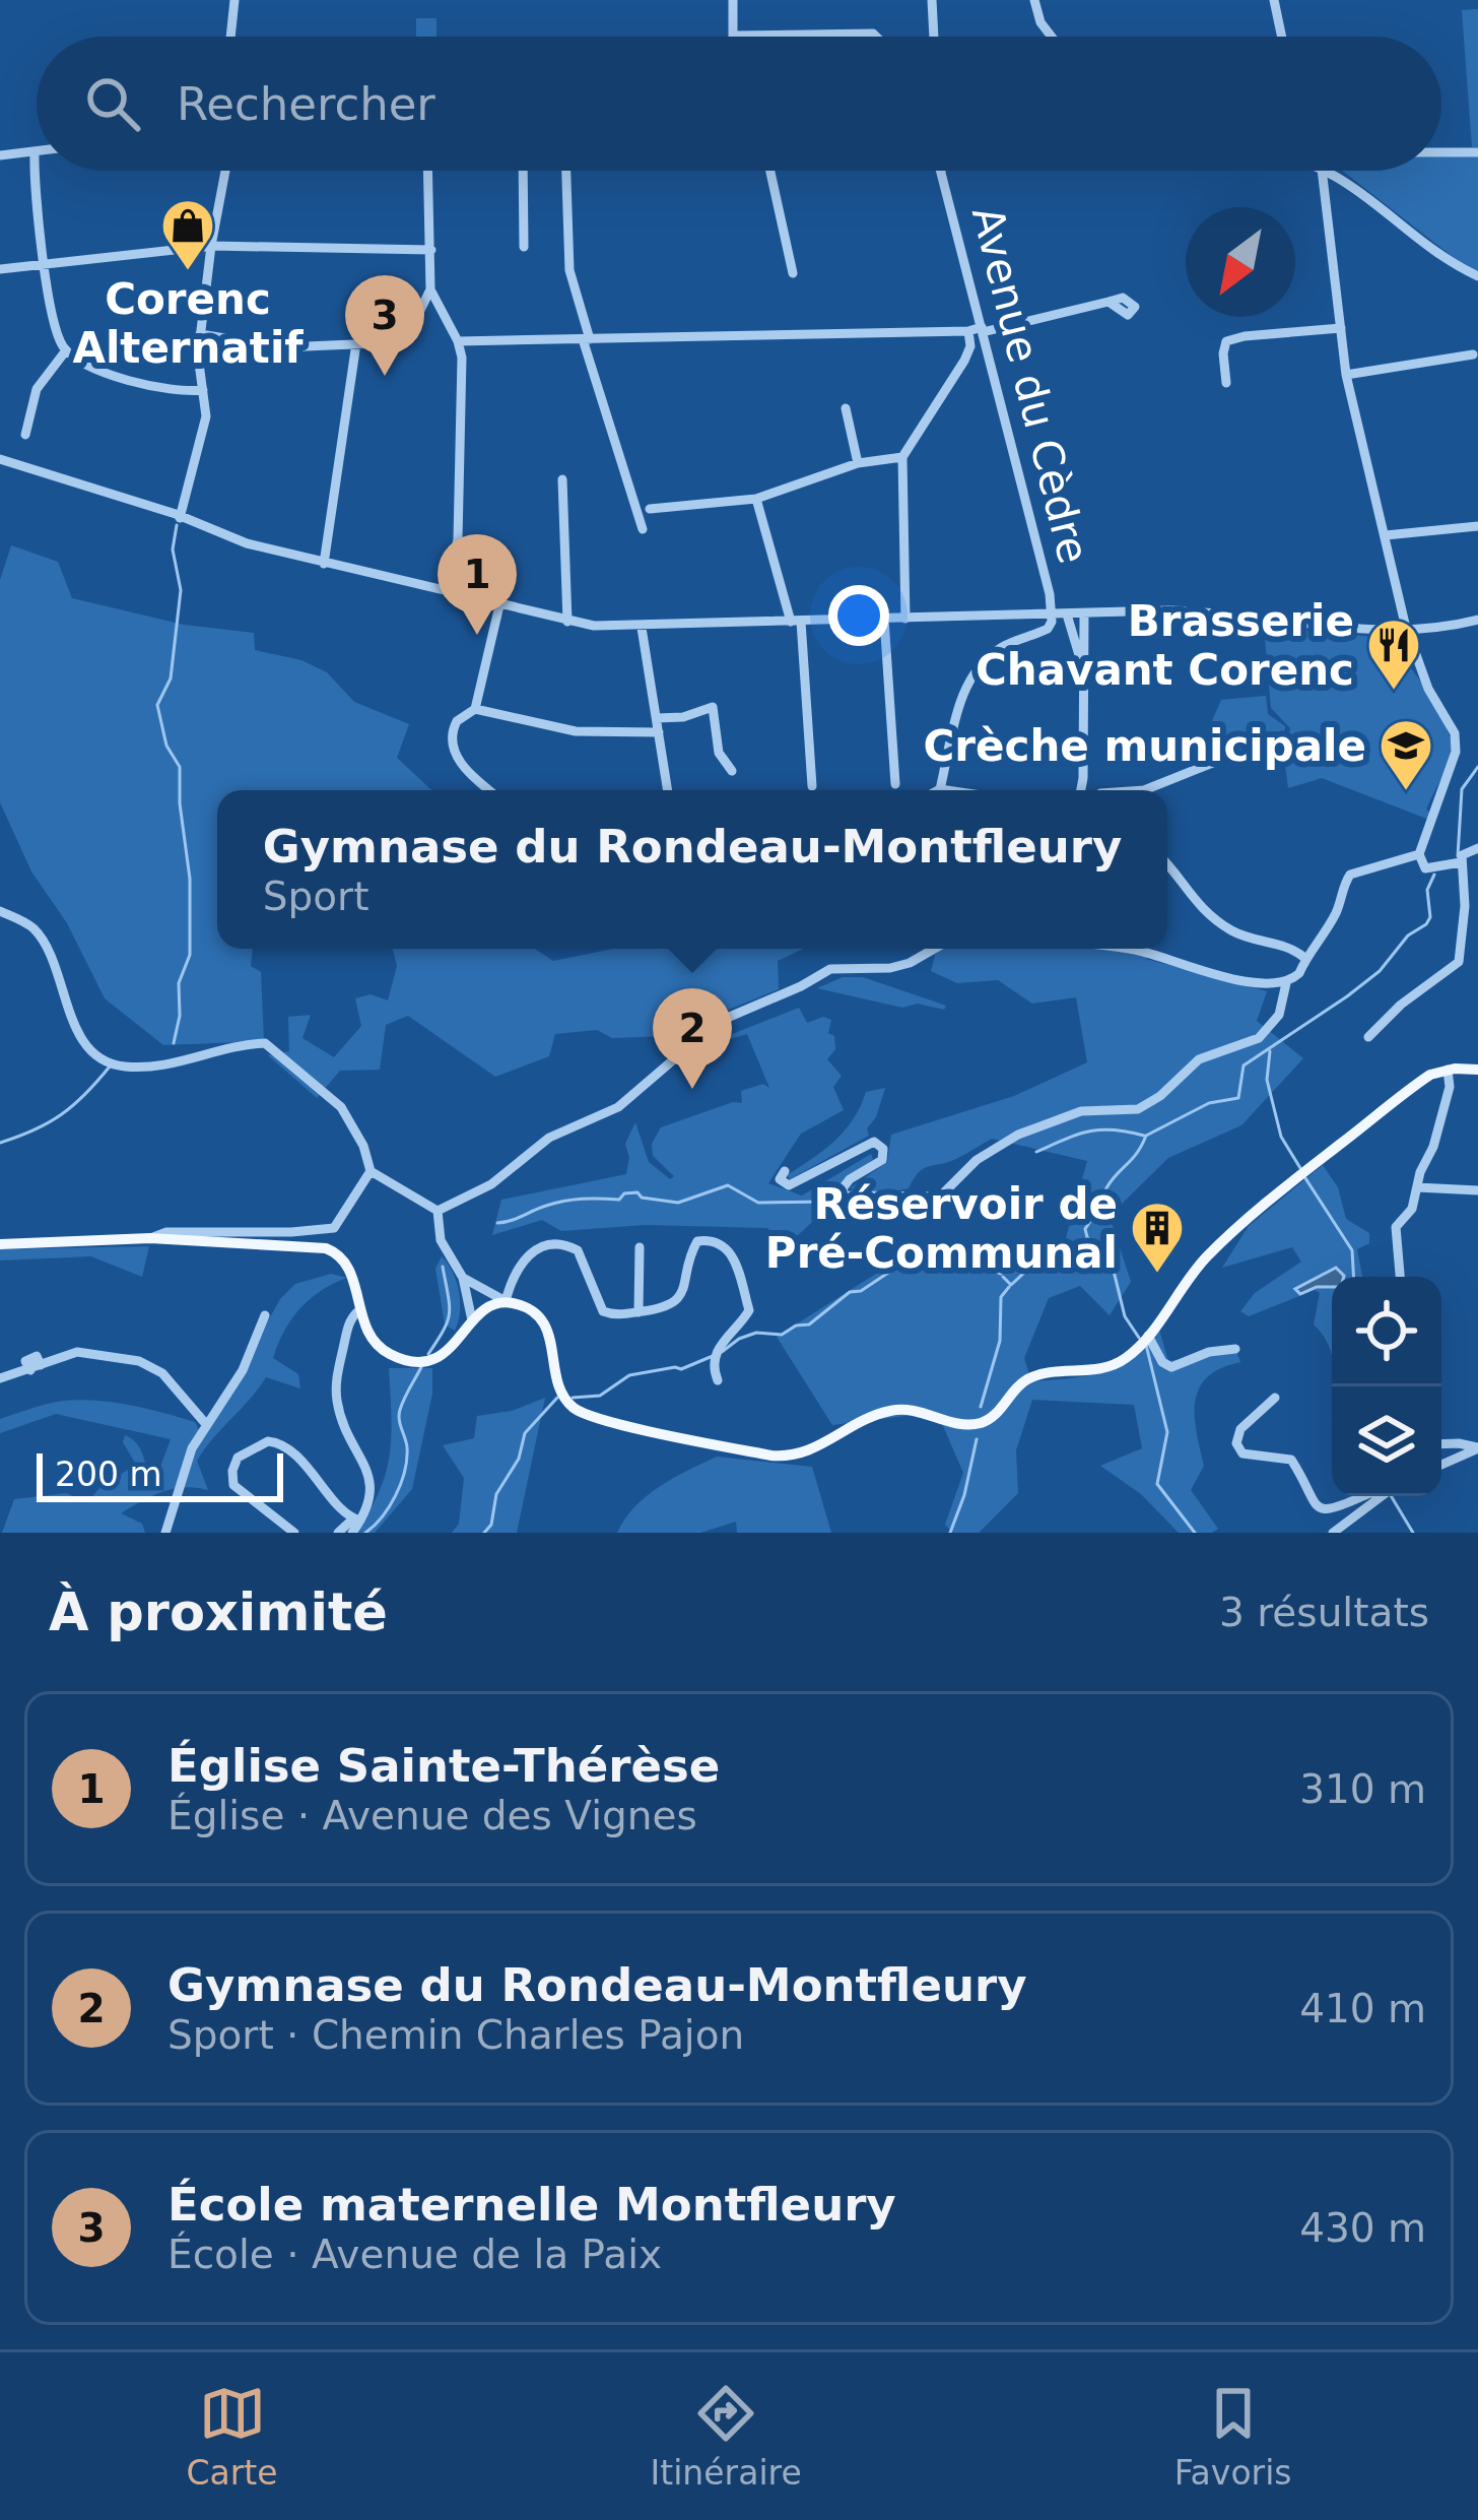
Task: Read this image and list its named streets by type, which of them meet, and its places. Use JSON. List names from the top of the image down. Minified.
{"streets":{"street":["Avenue du Cèdre"]},"places":{"shop":["Corenc Alternatif"],"restaurant":["Brasserie Chavant Corenc"],"school or university":["Crèche municipale"],"building":["Réservoir de Pré-Communal"]},"scale_bar":"200 m","north":"bottom left","page":{"search":"Rechercher","pins":["3","1","2"],"popup":["Gymnase du Rondeau-Montfleury","Sport"],"scale":"200 m","heading":["À proximité","3 résultats"],"list":[{"mark":"1","name":"Église Sainte-Thérèse","note":"Église · Avenue des Vignes","value":"310 m"},{"mark":"2","name":"Gymnase du Rondeau-Montfleury","note":"Sport · Chemin Charles Pajon","value":"410 m"},{"mark":"3","name":"École maternelle Montfleury","note":"École · Avenue de la Paix","value":"430 m"}],"nav":["Carte","Itinéraire","Favoris"]}}
